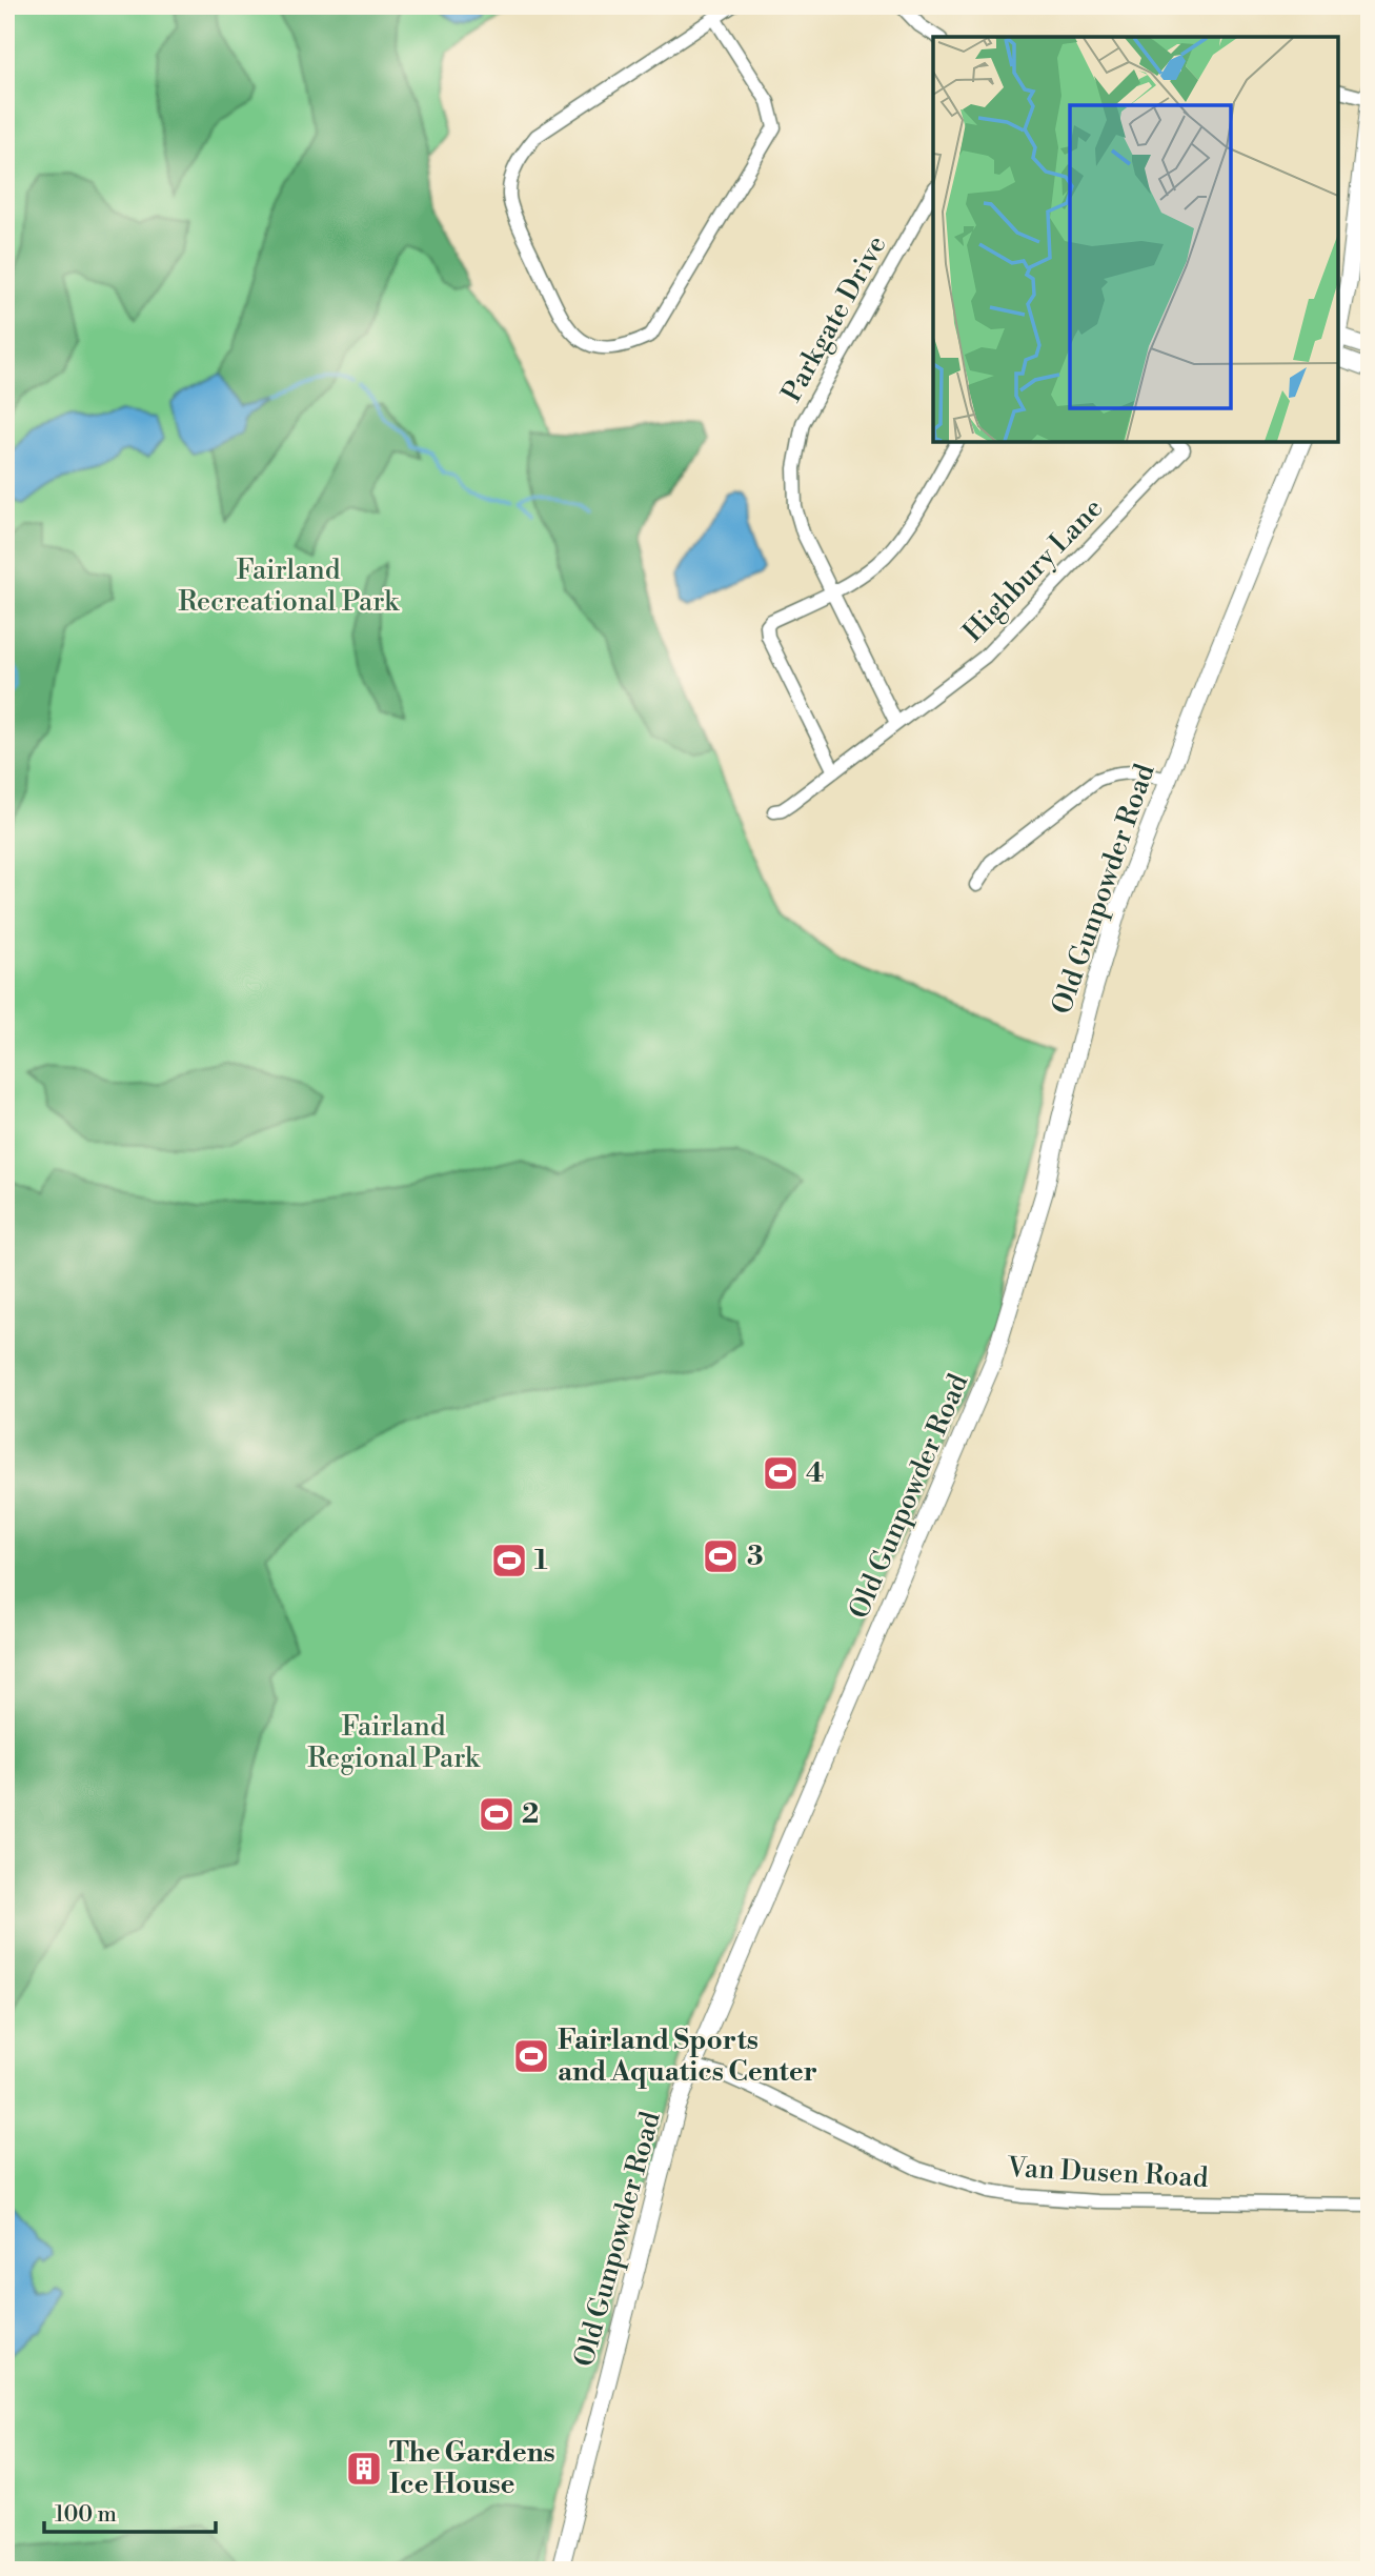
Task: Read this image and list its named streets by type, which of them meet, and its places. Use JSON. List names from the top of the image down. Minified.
{"streets":{"main road":["Old Gunpowder Road"],"street":["Parkgate Drive","Highbury Lane","Van Dusen Road"]},"crossings":[["Parkgate Drive","Highbury Lane"],["Old Gunpowder Road","Van Dusen Road"]],"parks":["Fairland Recreational Park","Fairland Regional Park"],"places":{"sports":["4","3","1","2","Fairland Sports and Aquatics Center"],"building":["The Gardens Ice House"]},"scale_bar":"100 m"}
